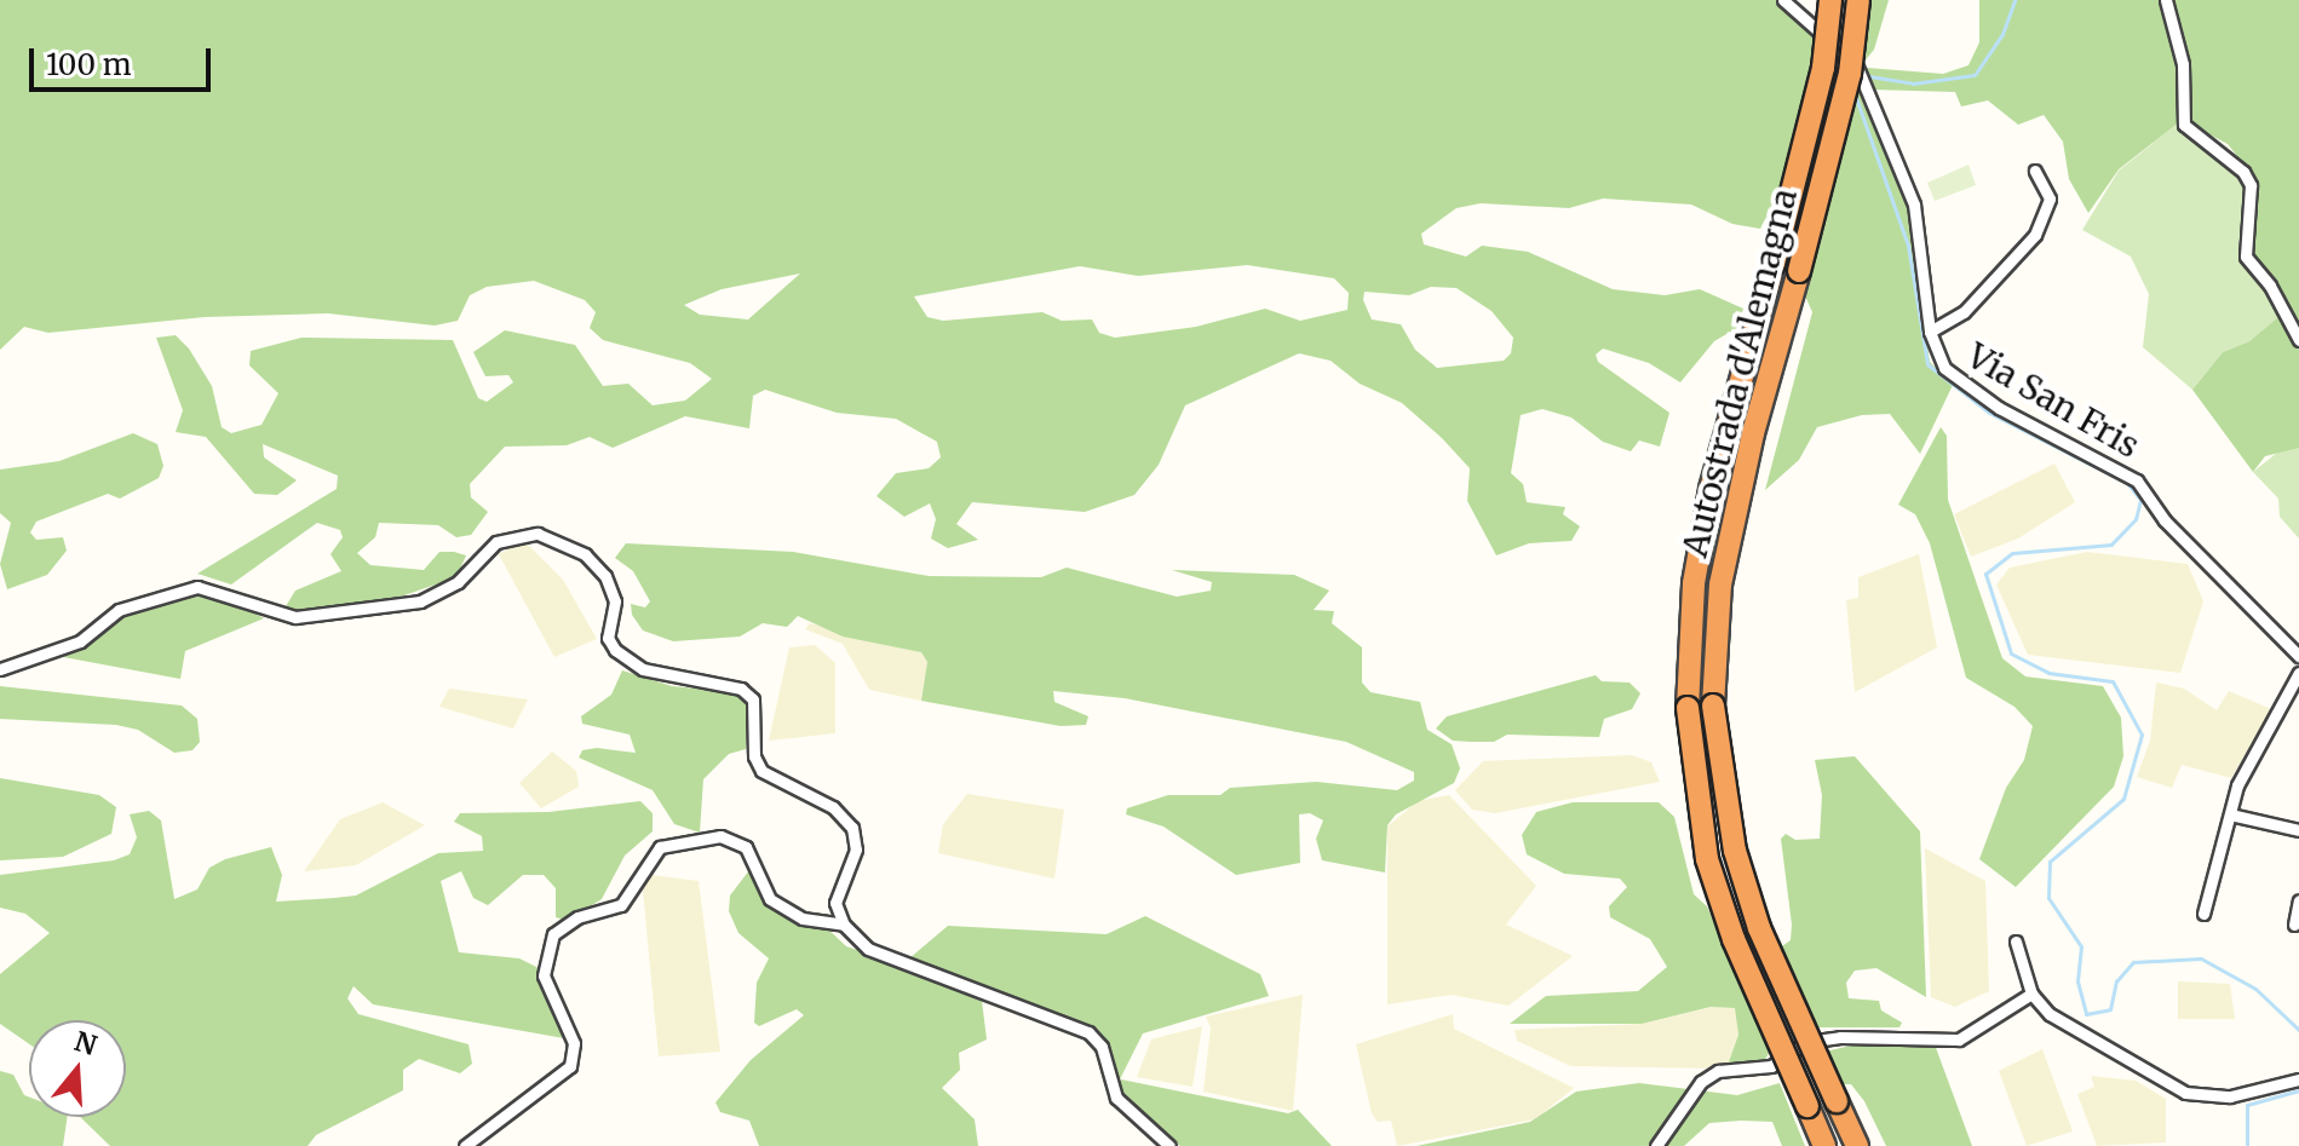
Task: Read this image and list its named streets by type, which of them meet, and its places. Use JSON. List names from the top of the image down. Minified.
{"streets":{"highway":["Autostrada d'Alemagna"],"street":["Via San Fris"]},"scale_bar":"100 m","north":"top"}
